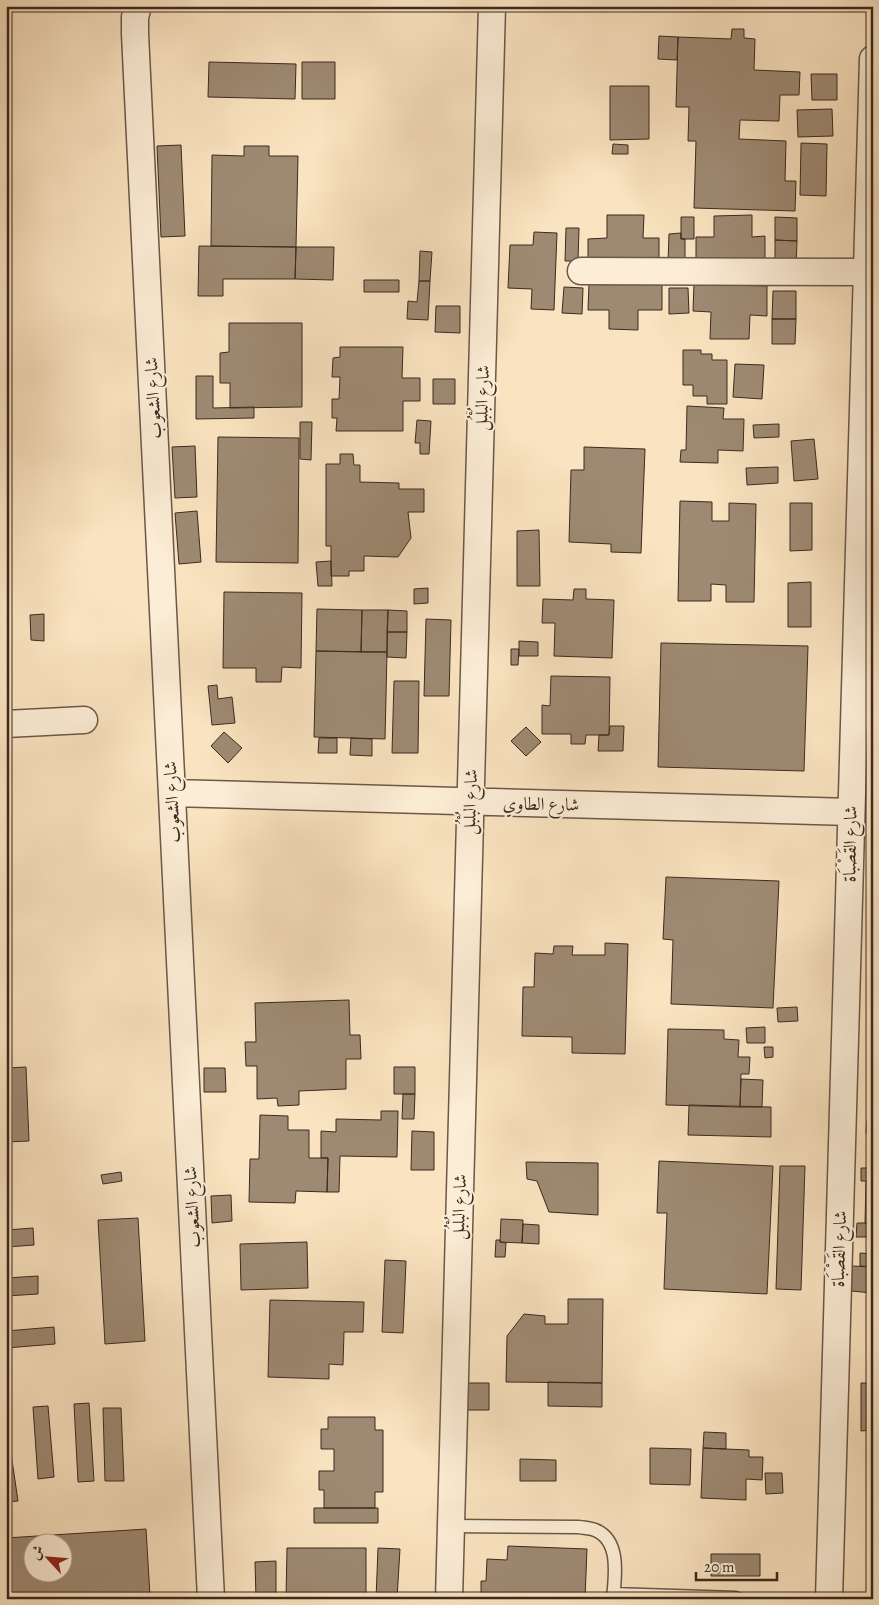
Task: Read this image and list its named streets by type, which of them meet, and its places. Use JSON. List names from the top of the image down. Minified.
{"streets":{"street":["شارع الشعوب","شارع البُلْبُل","شارع الطاوي","شارع القَصْبَاة"]},"crossings":[["شارع الشعوب","شارع الطاوي"],["شارع البُلْبُل","شارع الطاوي"],["شارع الطاوي","شارع القَصْبَاة"]],"scale_bar":"20 m","north":"top left"}
